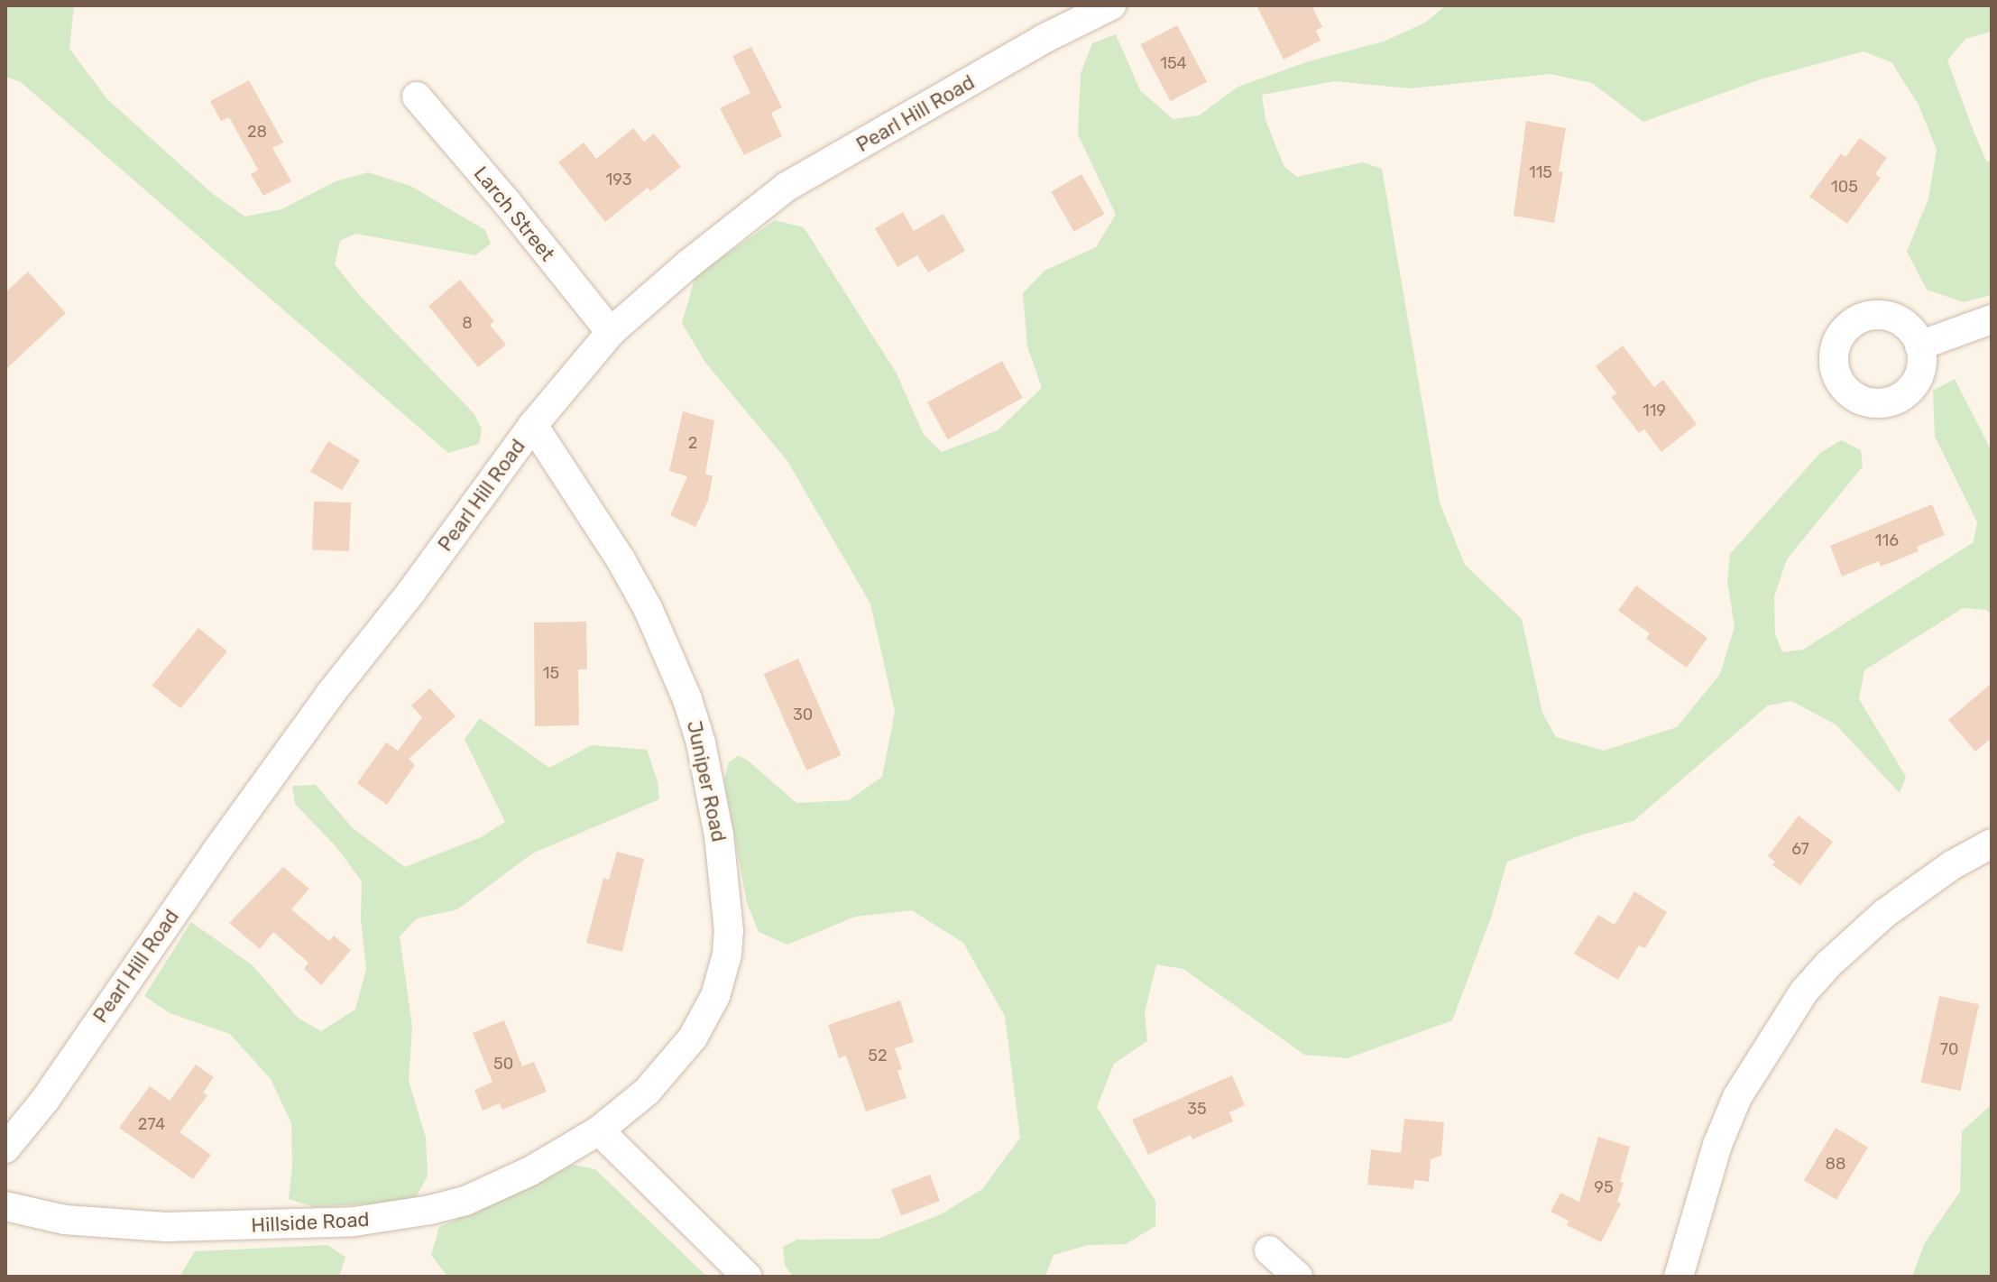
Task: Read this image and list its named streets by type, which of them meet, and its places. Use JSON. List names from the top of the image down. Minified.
{"streets":{"street":["Pearl Hill Road","Larch Street","Juniper Road","Hillside Road"]},"crossings":[["Pearl Hill Road","Larch Street"],["Pearl Hill Road","Juniper Road"],["Juniper Road","Hillside Road"]],"house_numbers":["154","28","115","193","105","8","119","2","116","15","30","67","70","52","50","35","274","88","95"]}
